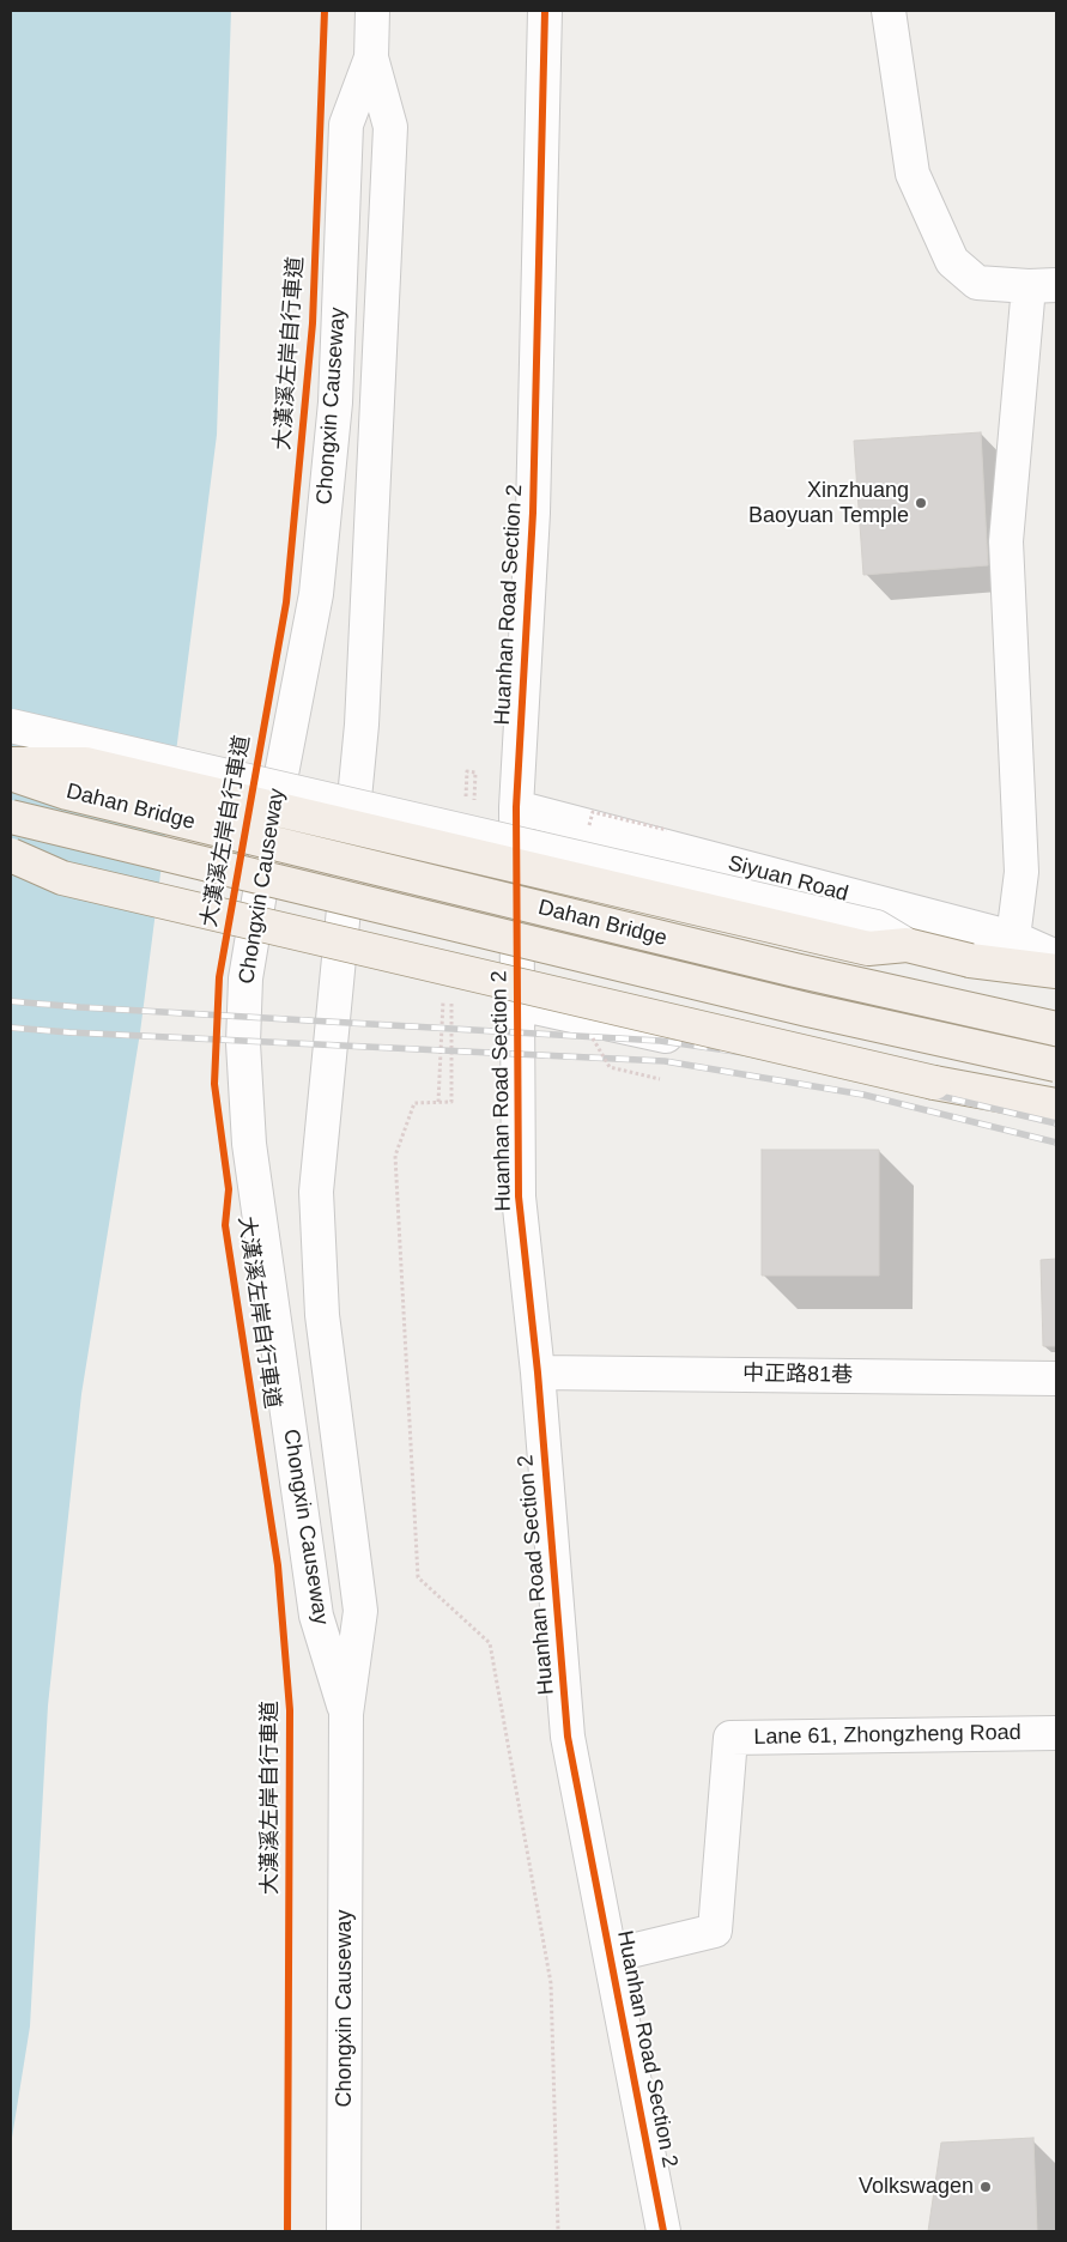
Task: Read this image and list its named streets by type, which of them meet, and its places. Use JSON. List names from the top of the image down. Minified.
{"streets":{"main road":["Dahan Bridge"],"street":["Chongxin Causeway","Huanhan Road Section 2","Siyuan Road","中正路81巷","Lane 61, Zhongzheng Road"],"cycle path":["大漢溪左岸自行車道"]},"crossings":[["Huanhan Road Section 2","Siyuan Road"],["Huanhan Road Section 2","中正路81巷"],["Huanhan Road Section 2","Lane 61, Zhongzheng Road"]],"places":["Xinzhuang Baoyuan Temple","Volkswagen"]}
